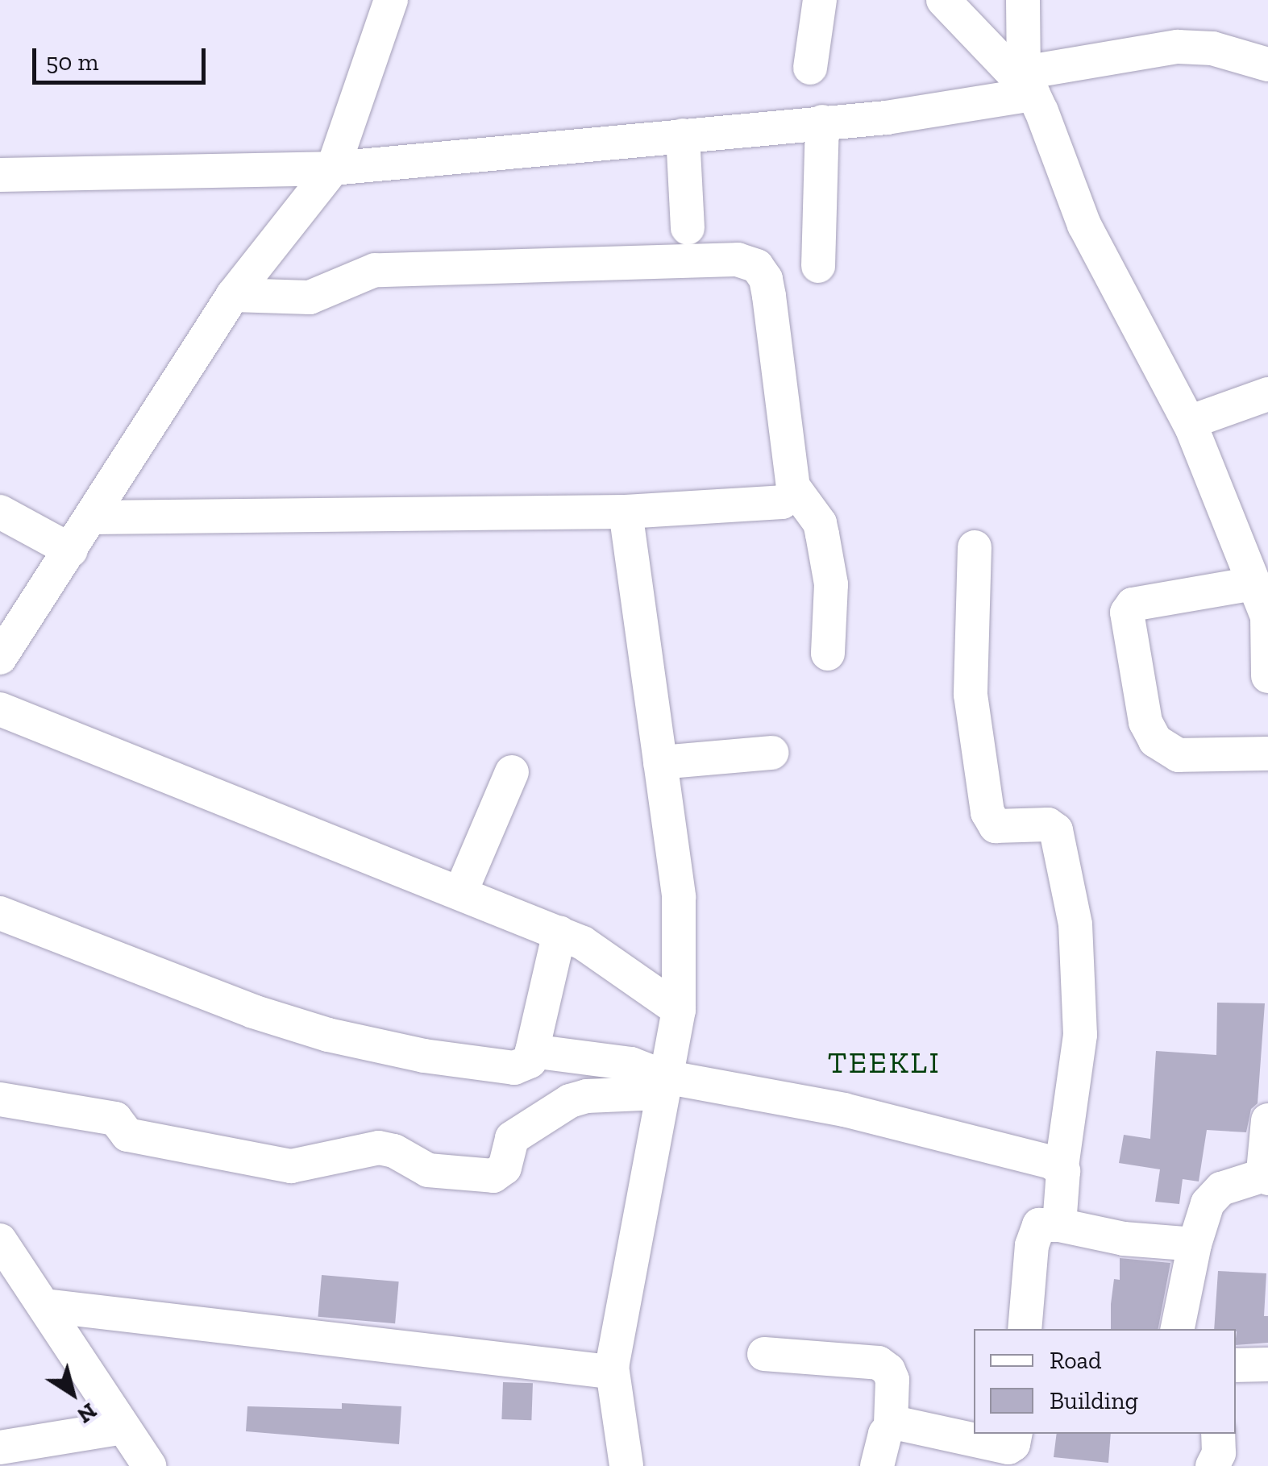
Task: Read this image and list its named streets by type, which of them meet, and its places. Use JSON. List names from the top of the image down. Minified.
{"districts":["TEEKLI"],"legend":["Road","Building"],"scale_bar":"50 m","north":"bottom right"}
